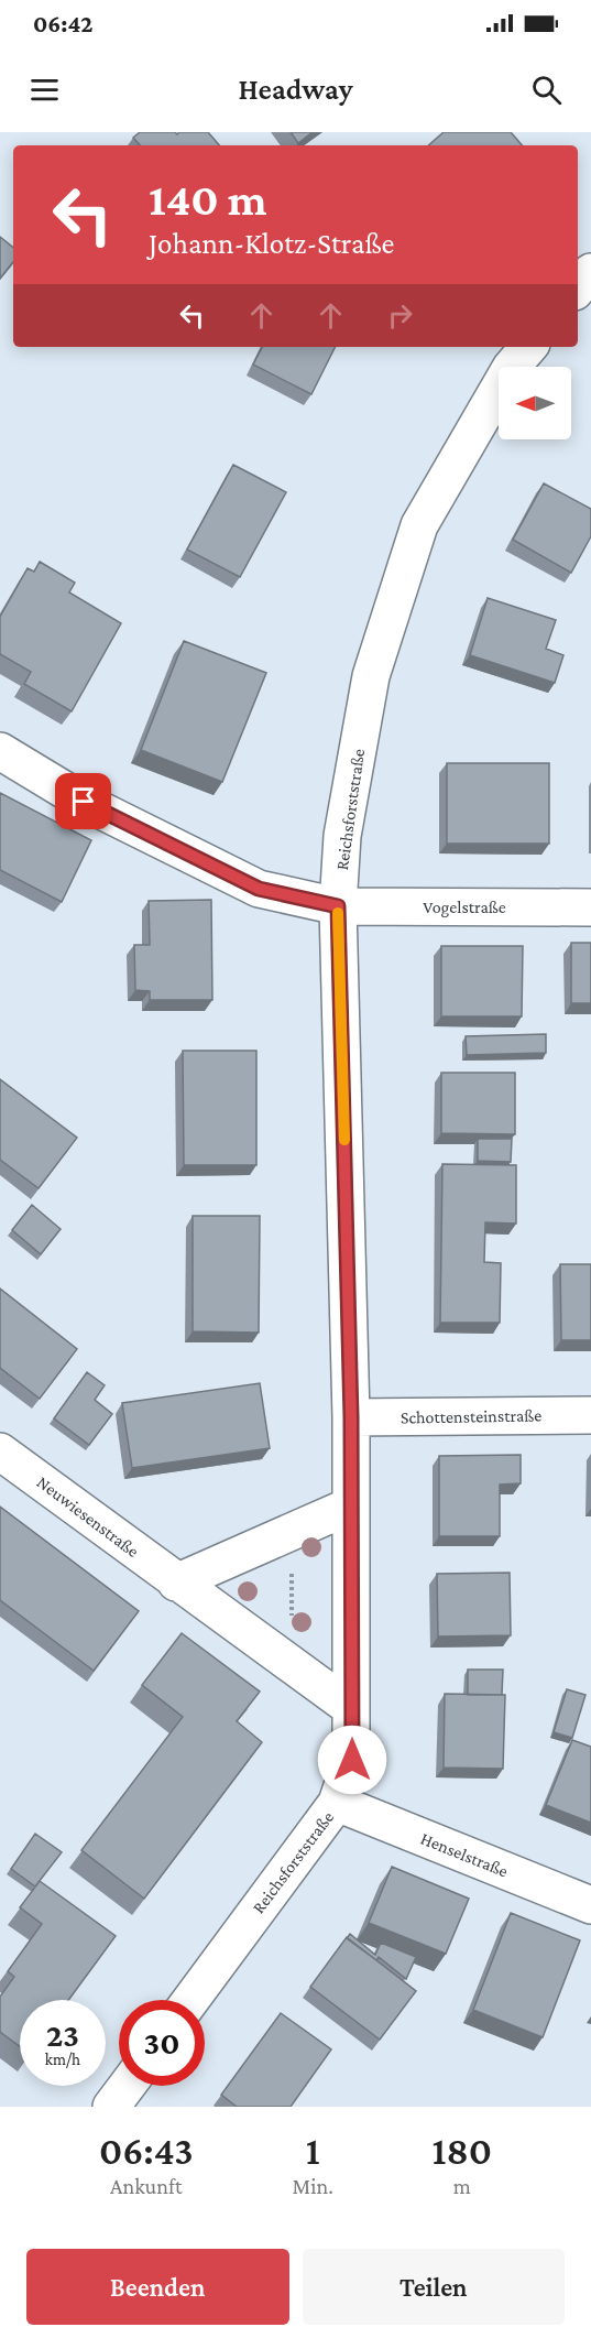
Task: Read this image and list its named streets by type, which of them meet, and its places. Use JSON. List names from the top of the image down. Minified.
{"streets":{"street":["Reichsforststraße","Vogelstraße","Schottensteinstraße","Neuwiesenstraße","Henselstraße"]},"crossings":[["Reichsforststraße","Vogelstraße"],["Reichsforststraße","Schottensteinstraße"],["Reichsforststraße","Neuwiesenstraße"],["Reichsforststraße","Henselstraße"]],"north":"left","page":{"status":"06:42","header":"Headway","turn":["140 m","Johann-Klotz-Straße"],"speed":"23 km/h","limit":"30","eta":["06:43","Ankunft","1","Min.","180","m"],"buttons":["Beenden","Teilen"]}}
